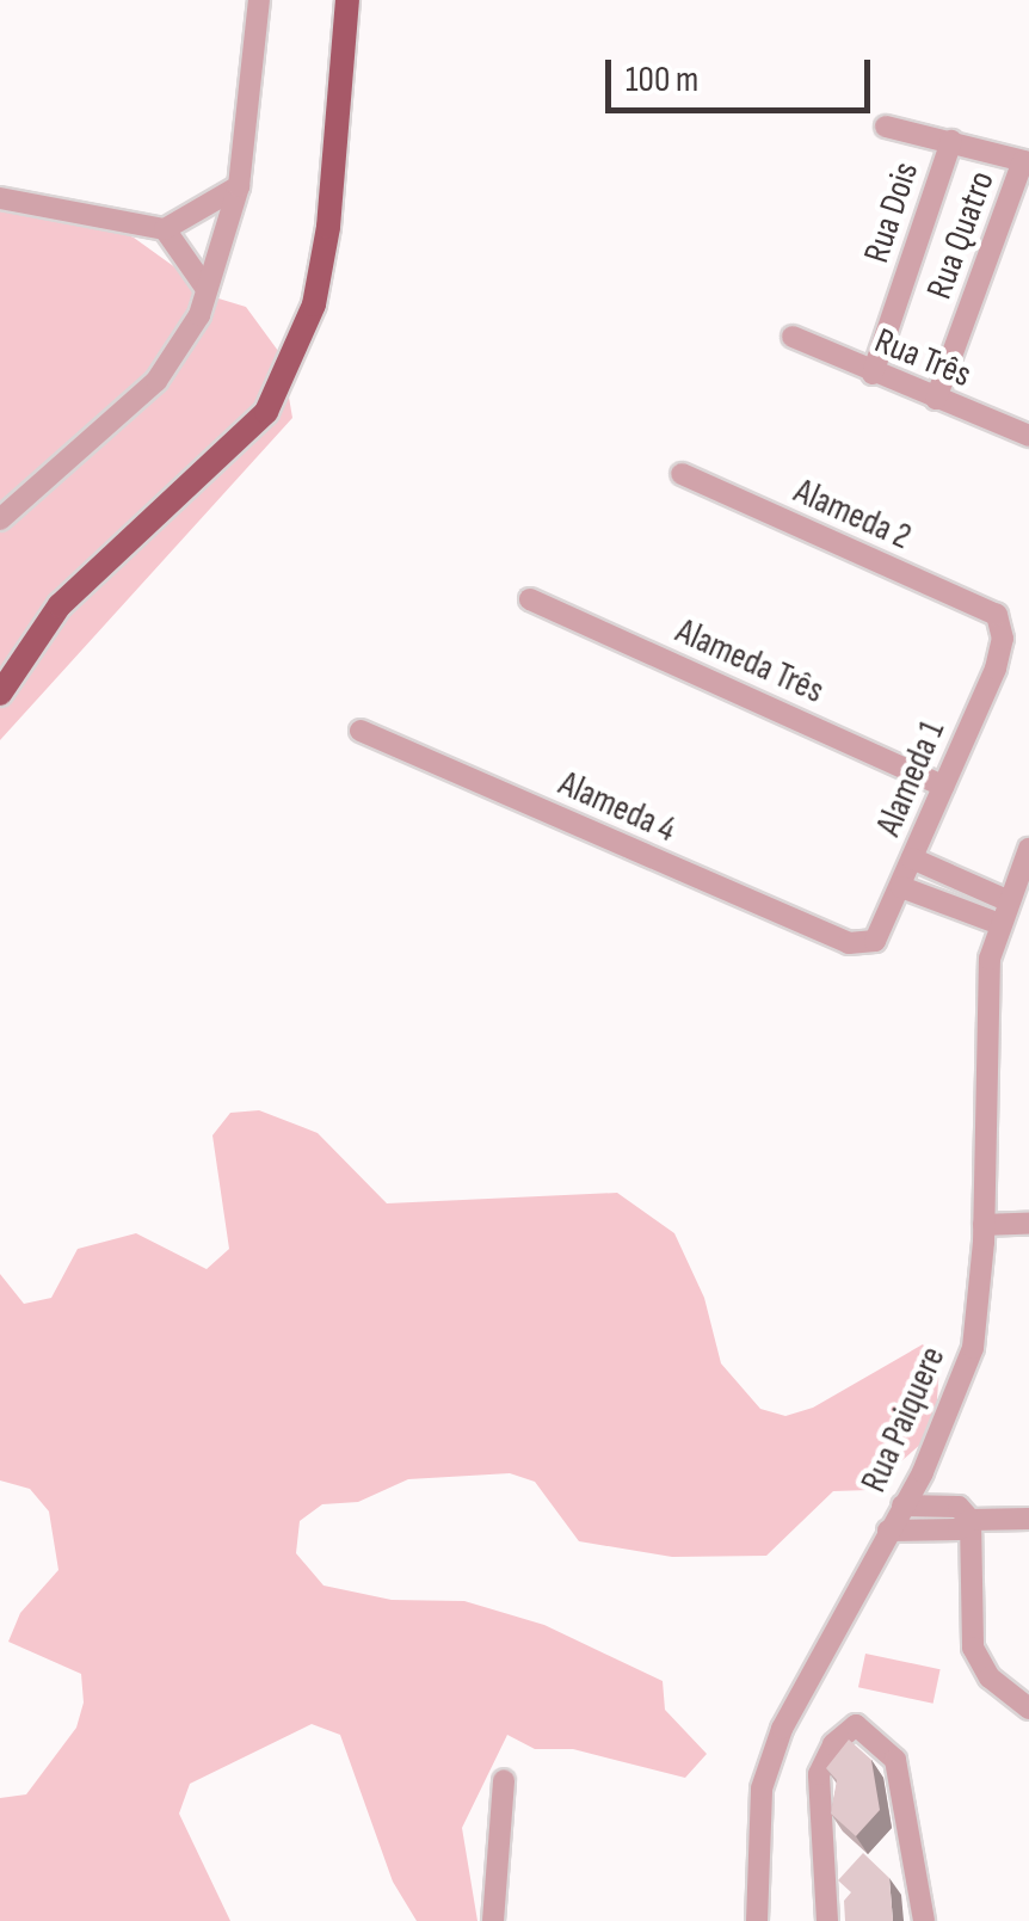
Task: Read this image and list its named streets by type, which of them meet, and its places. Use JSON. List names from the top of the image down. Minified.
{"streets":{"street":["Rua Dois","Rua Quatro","Rua Três","Alameda 2","Alameda Três","Alameda 1","Alameda 4","Rua Paiquere"]},"crossings":[["Rua Dois","Rua Três"],["Rua Quatro","Rua Três"],["Alameda 2","Alameda 1"],["Alameda Três","Alameda 1"],["Alameda 1","Alameda 4"]],"scale_bar":"100 m"}
